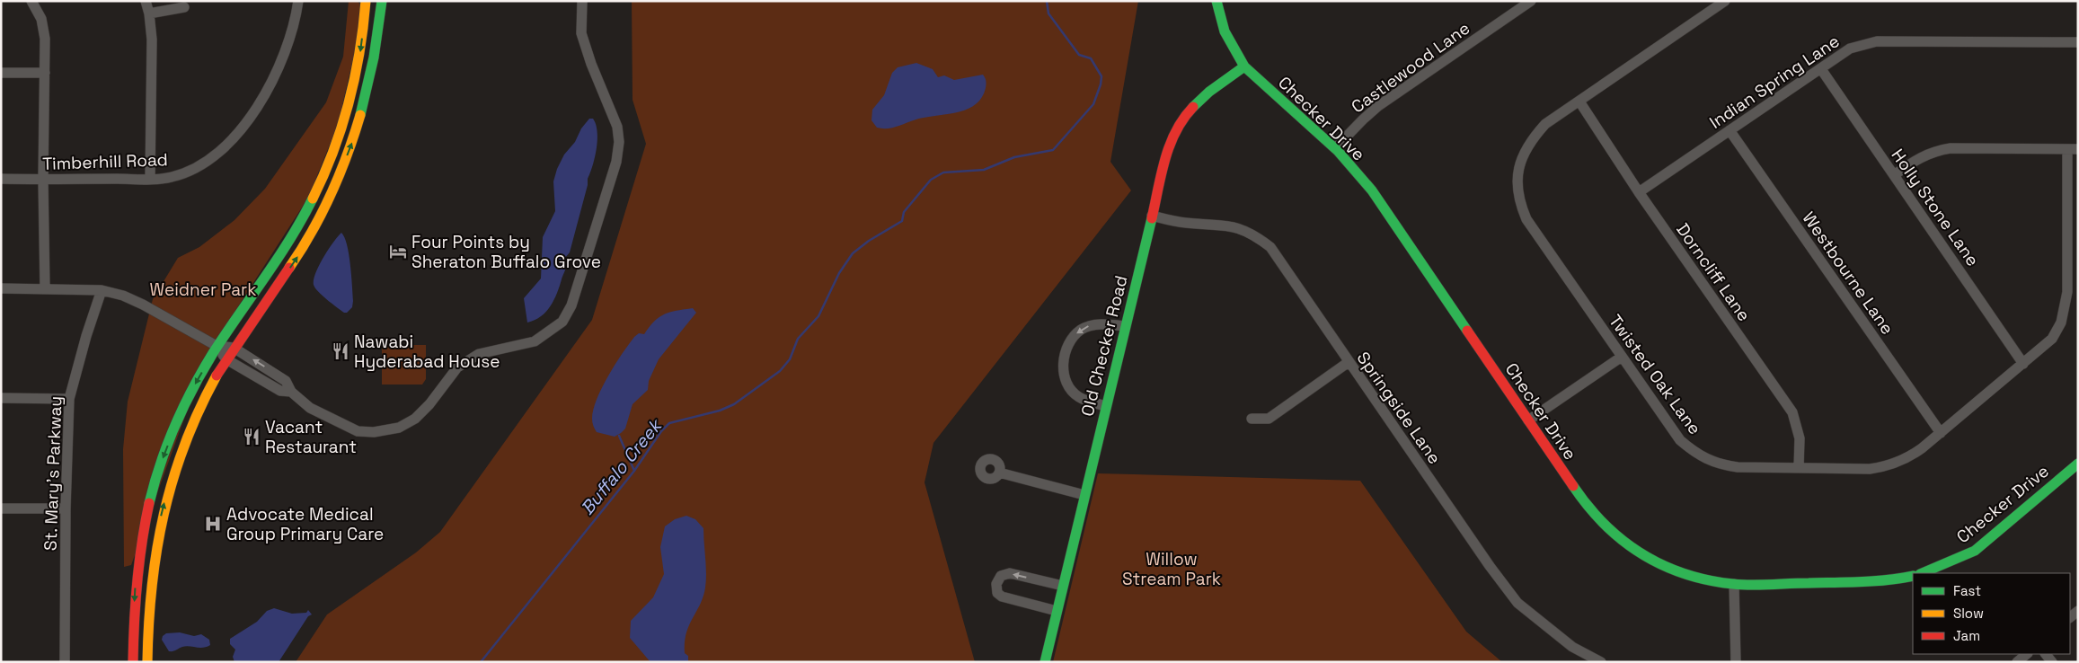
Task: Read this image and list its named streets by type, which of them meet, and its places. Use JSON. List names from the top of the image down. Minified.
{"streets":{"street":["Castlewood Lane","Indian Spring Lane","Checker Drive","Timberhill Road","Holly Stone Lane","Dorncliff Lane","Westbourne Lane","Old Checker Road","Twisted Oak Lane","Springside Lane","St. Mary's Parkway"]},"crossings":[["Castlewood Lane","Checker Drive"],["Indian Spring Lane","Holly Stone Lane"],["Indian Spring Lane","Dorncliff Lane"],["Indian Spring Lane","Westbourne Lane"],["Checker Drive","Old Checker Road"],["Holly Stone Lane","Twisted Oak Lane"],["Dorncliff Lane","Twisted Oak Lane"],["Westbourne Lane","Twisted Oak Lane"],["Old Checker Road","Springside Lane"]],"water":["Buffalo Creek"],"parks":["Weidner Park","Willow Stream Park"],"places":{"hotel":["Four Points by Sheraton Buffalo Grove"],"restaurant":["Nawabi Hyderabad House","Vacant Restaurant"],"hospital":["Advocate Medical Group Primary Care"]},"legend":["Fast","Slow","Jam"]}
